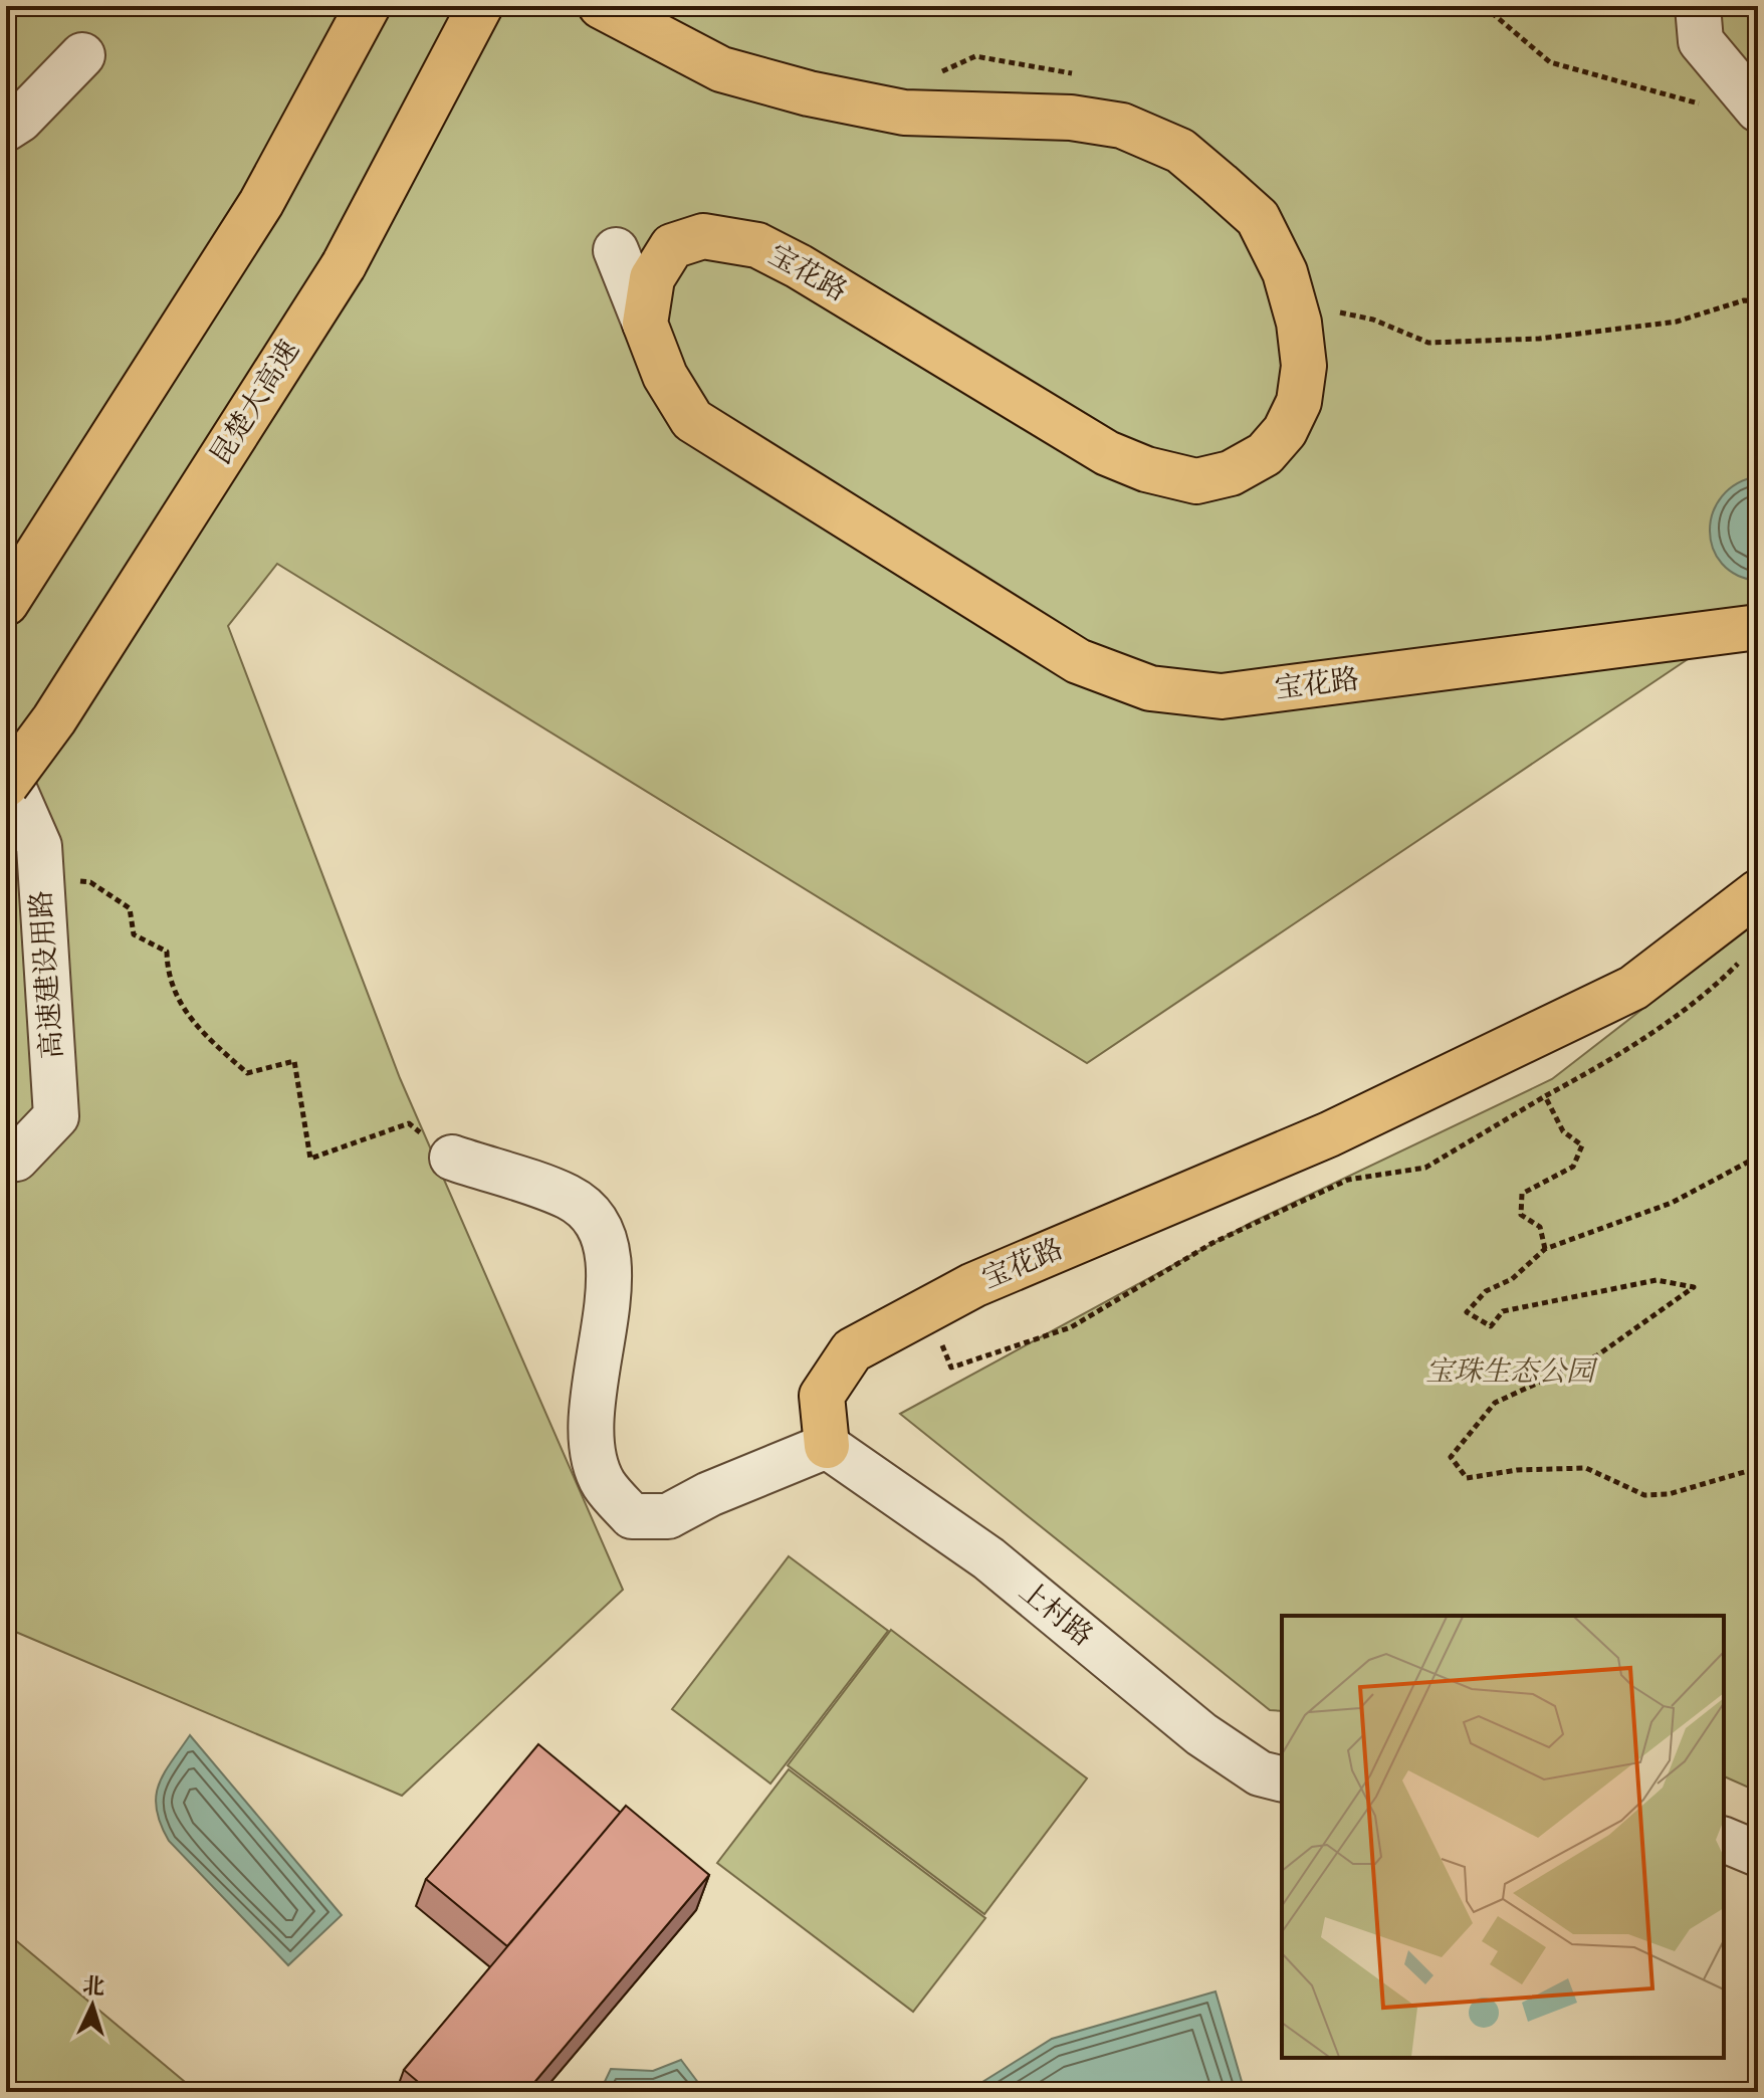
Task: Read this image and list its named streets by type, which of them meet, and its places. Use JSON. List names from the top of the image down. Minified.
{"streets":{"main road":["宝花路","昆楚大高速"],"street":["高速建设用路","上村路"]},"crossings":[["宝花路","上村路"]],"parks":["宝珠生态公园"],"north":"top"}
